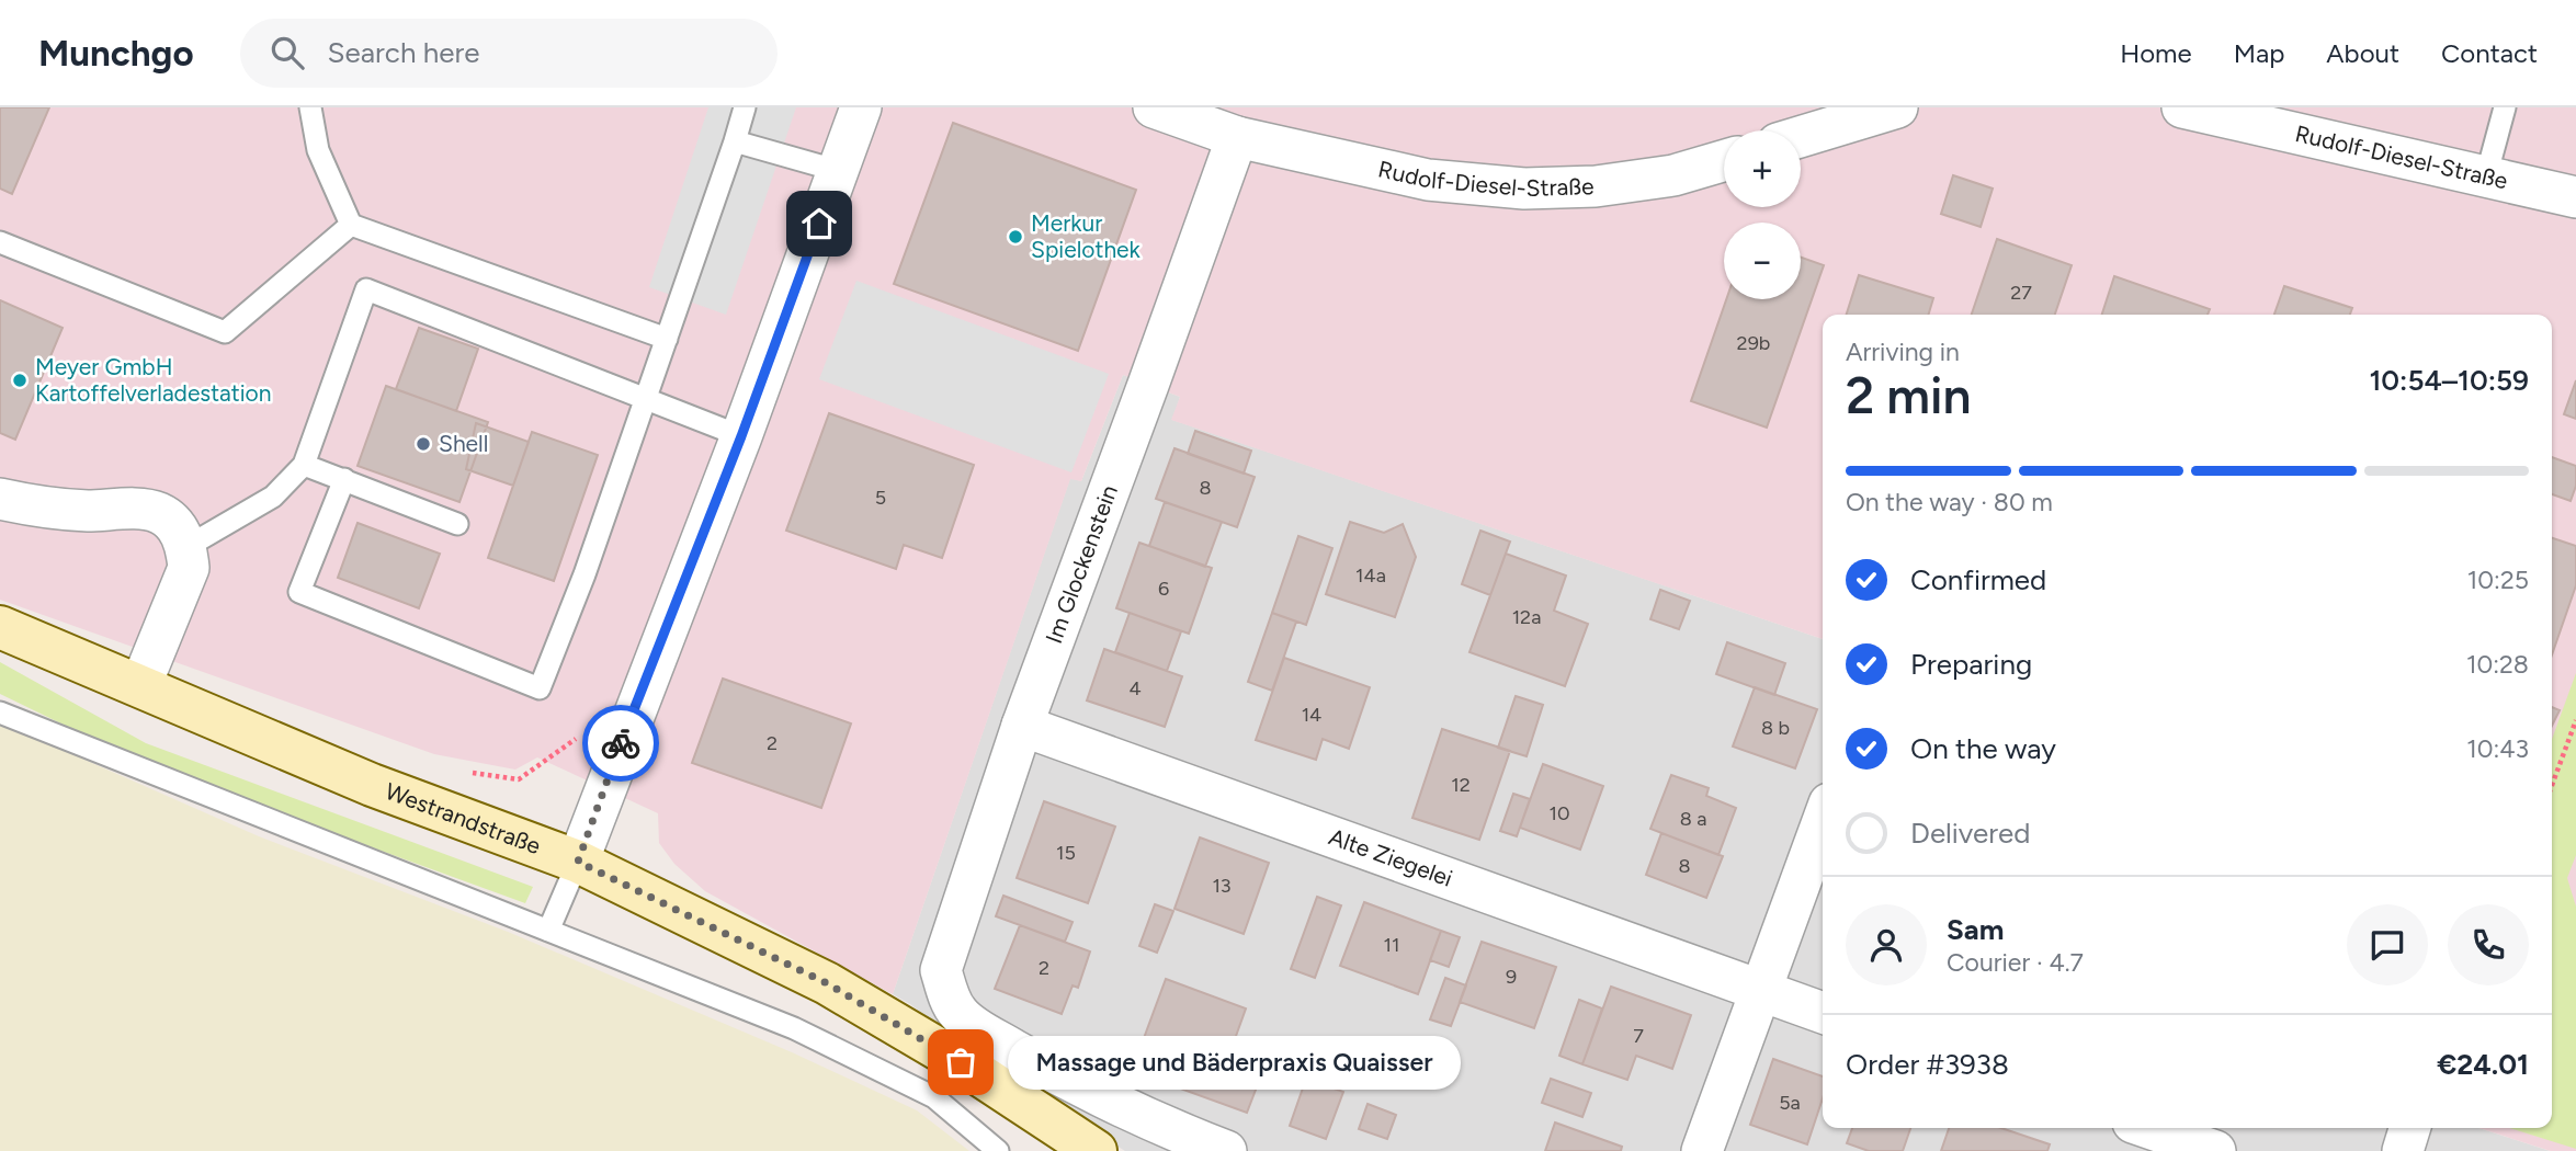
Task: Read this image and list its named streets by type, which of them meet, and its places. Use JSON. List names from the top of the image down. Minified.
{"streets":{"main road":["Westrandstraße"],"street":["Rudolf-Diesel-Straße","Im Glockenstein","Alte Ziegelei"]},"crossings":[["Rudolf-Diesel-Straße","Im Glockenstein"],["Im Glockenstein","Alte Ziegelei"]],"places":["Merkur Spielothek","Meyer GmbH Kartoffelverladestation","Shell","Massage und Bäderpraxis Quaisser"],"house_numbers":["27","29b","8","5","14a","6","12a","4","14","8 b","2","12","10","8 a","15","8","13","11","2","9","7","5a"],"page":{"header":"Munchgo","search":"Search here","nav":["Home","Map","About","Contact"],"map_buttons":["+","−"],"heading":["2 min","Arriving in","10:54–10:59"],"panel":["Sam","Courier · 4.7","Order #3938","€24.01"],"bar":"On the way · 80 m","list":[["Confirmed","10:25"],["Preparing","10:28"],["On the way","10:43"],"Delivered"],"bubble":"Massage und Bäderpraxis Quaisser"}}
